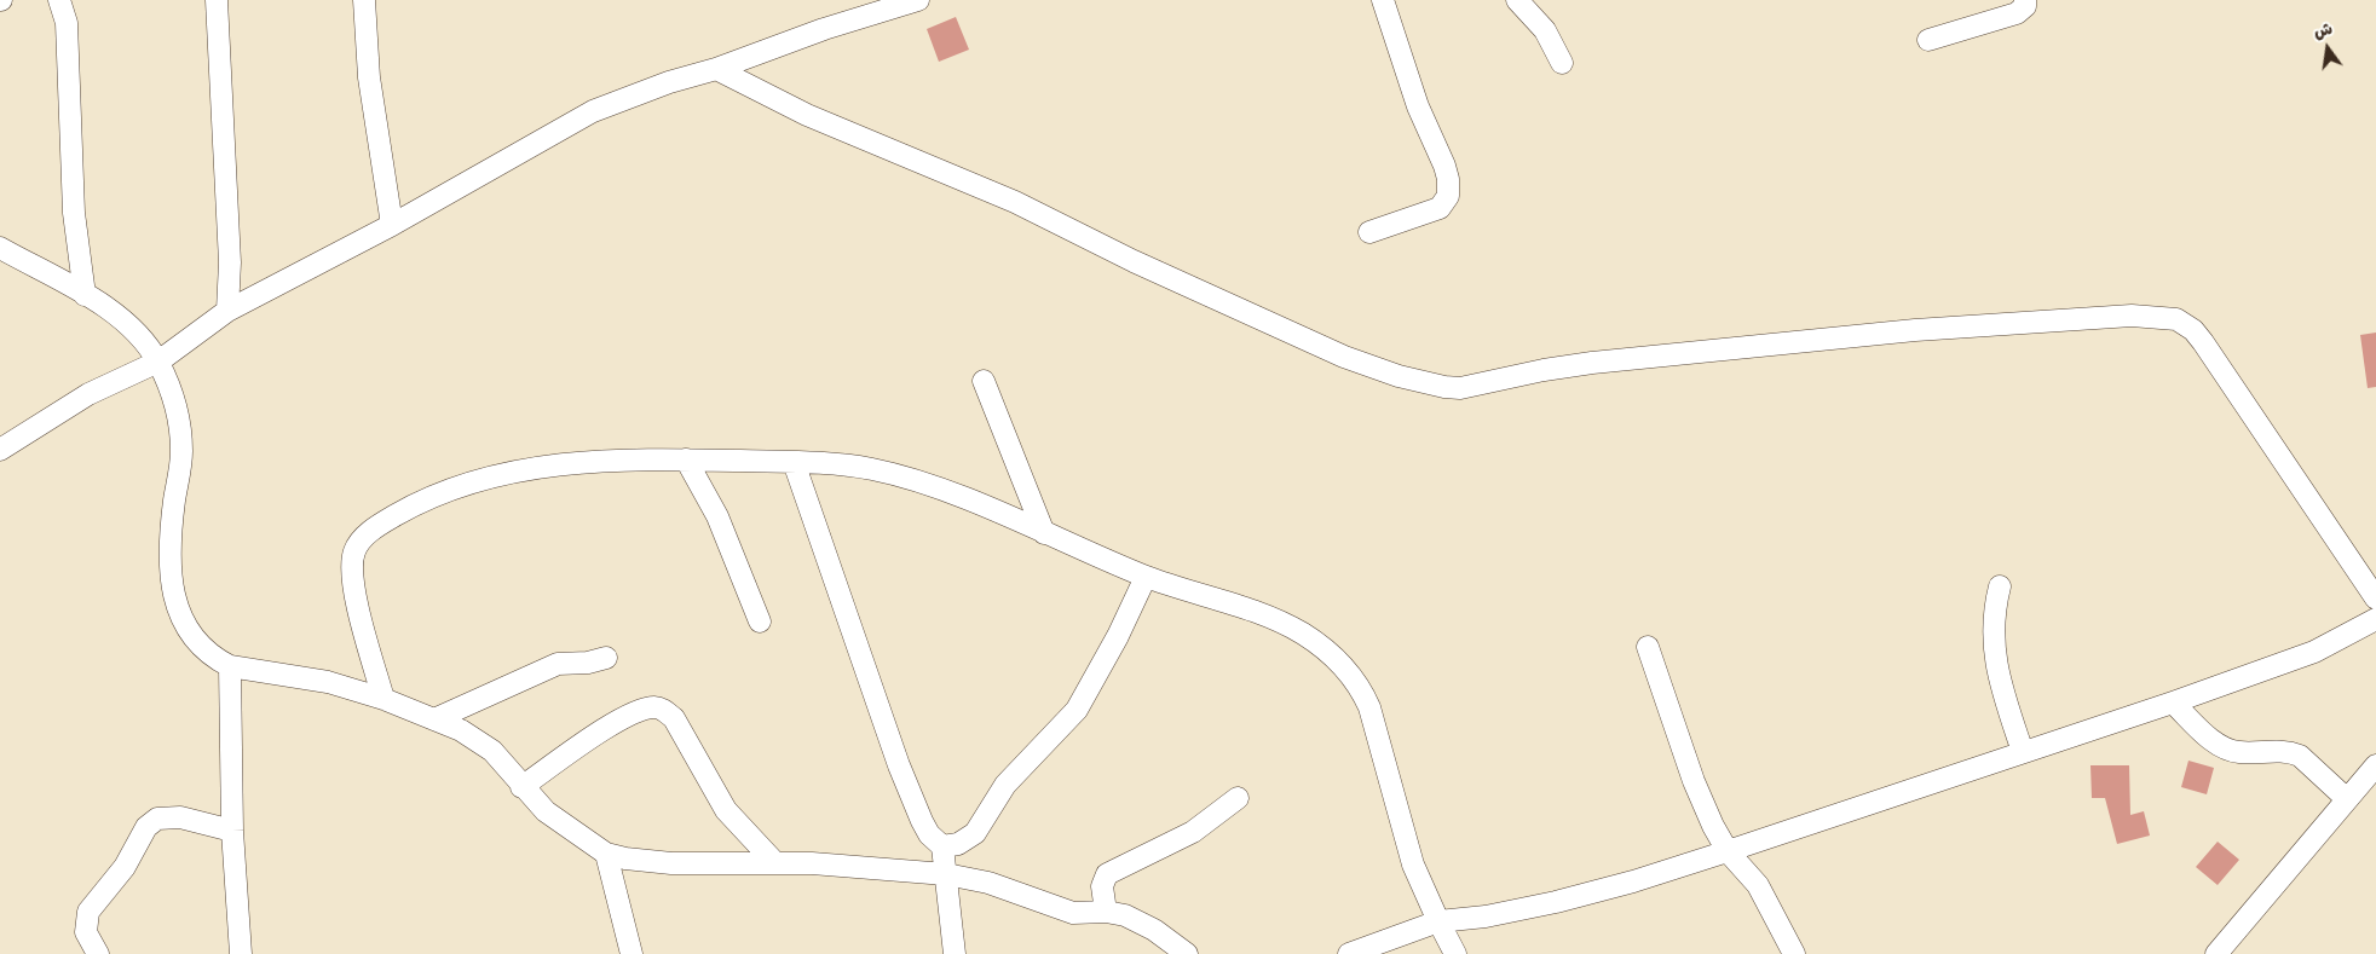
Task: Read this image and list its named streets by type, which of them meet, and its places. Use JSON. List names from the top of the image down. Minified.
{"north":"top"}
